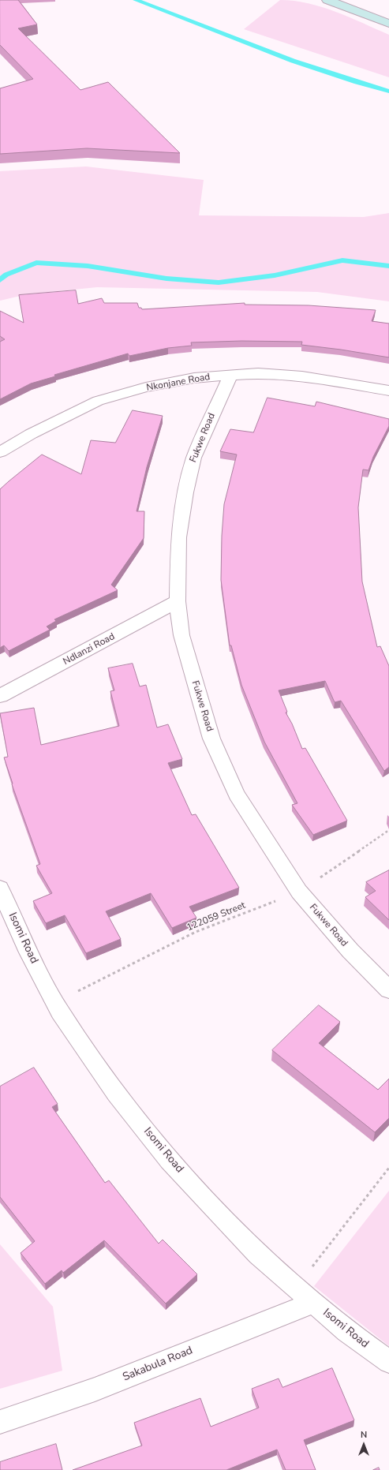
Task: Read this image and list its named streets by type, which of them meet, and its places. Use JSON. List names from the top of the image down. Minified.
{"streets":{"street":["Nkonjane Road","Fukwe Road","Ndlanzi Road","Isomi Road","Sakabula Road"],"path":["122059 Street"]},"crossings":[["Nkonjane Road","Fukwe Road"],["Fukwe Road","Ndlanzi Road"],["Fukwe Road","122059 Street"],["122059 Street","Isomi Road"],["Isomi Road","Sakabula Road"]],"north":"top"}
